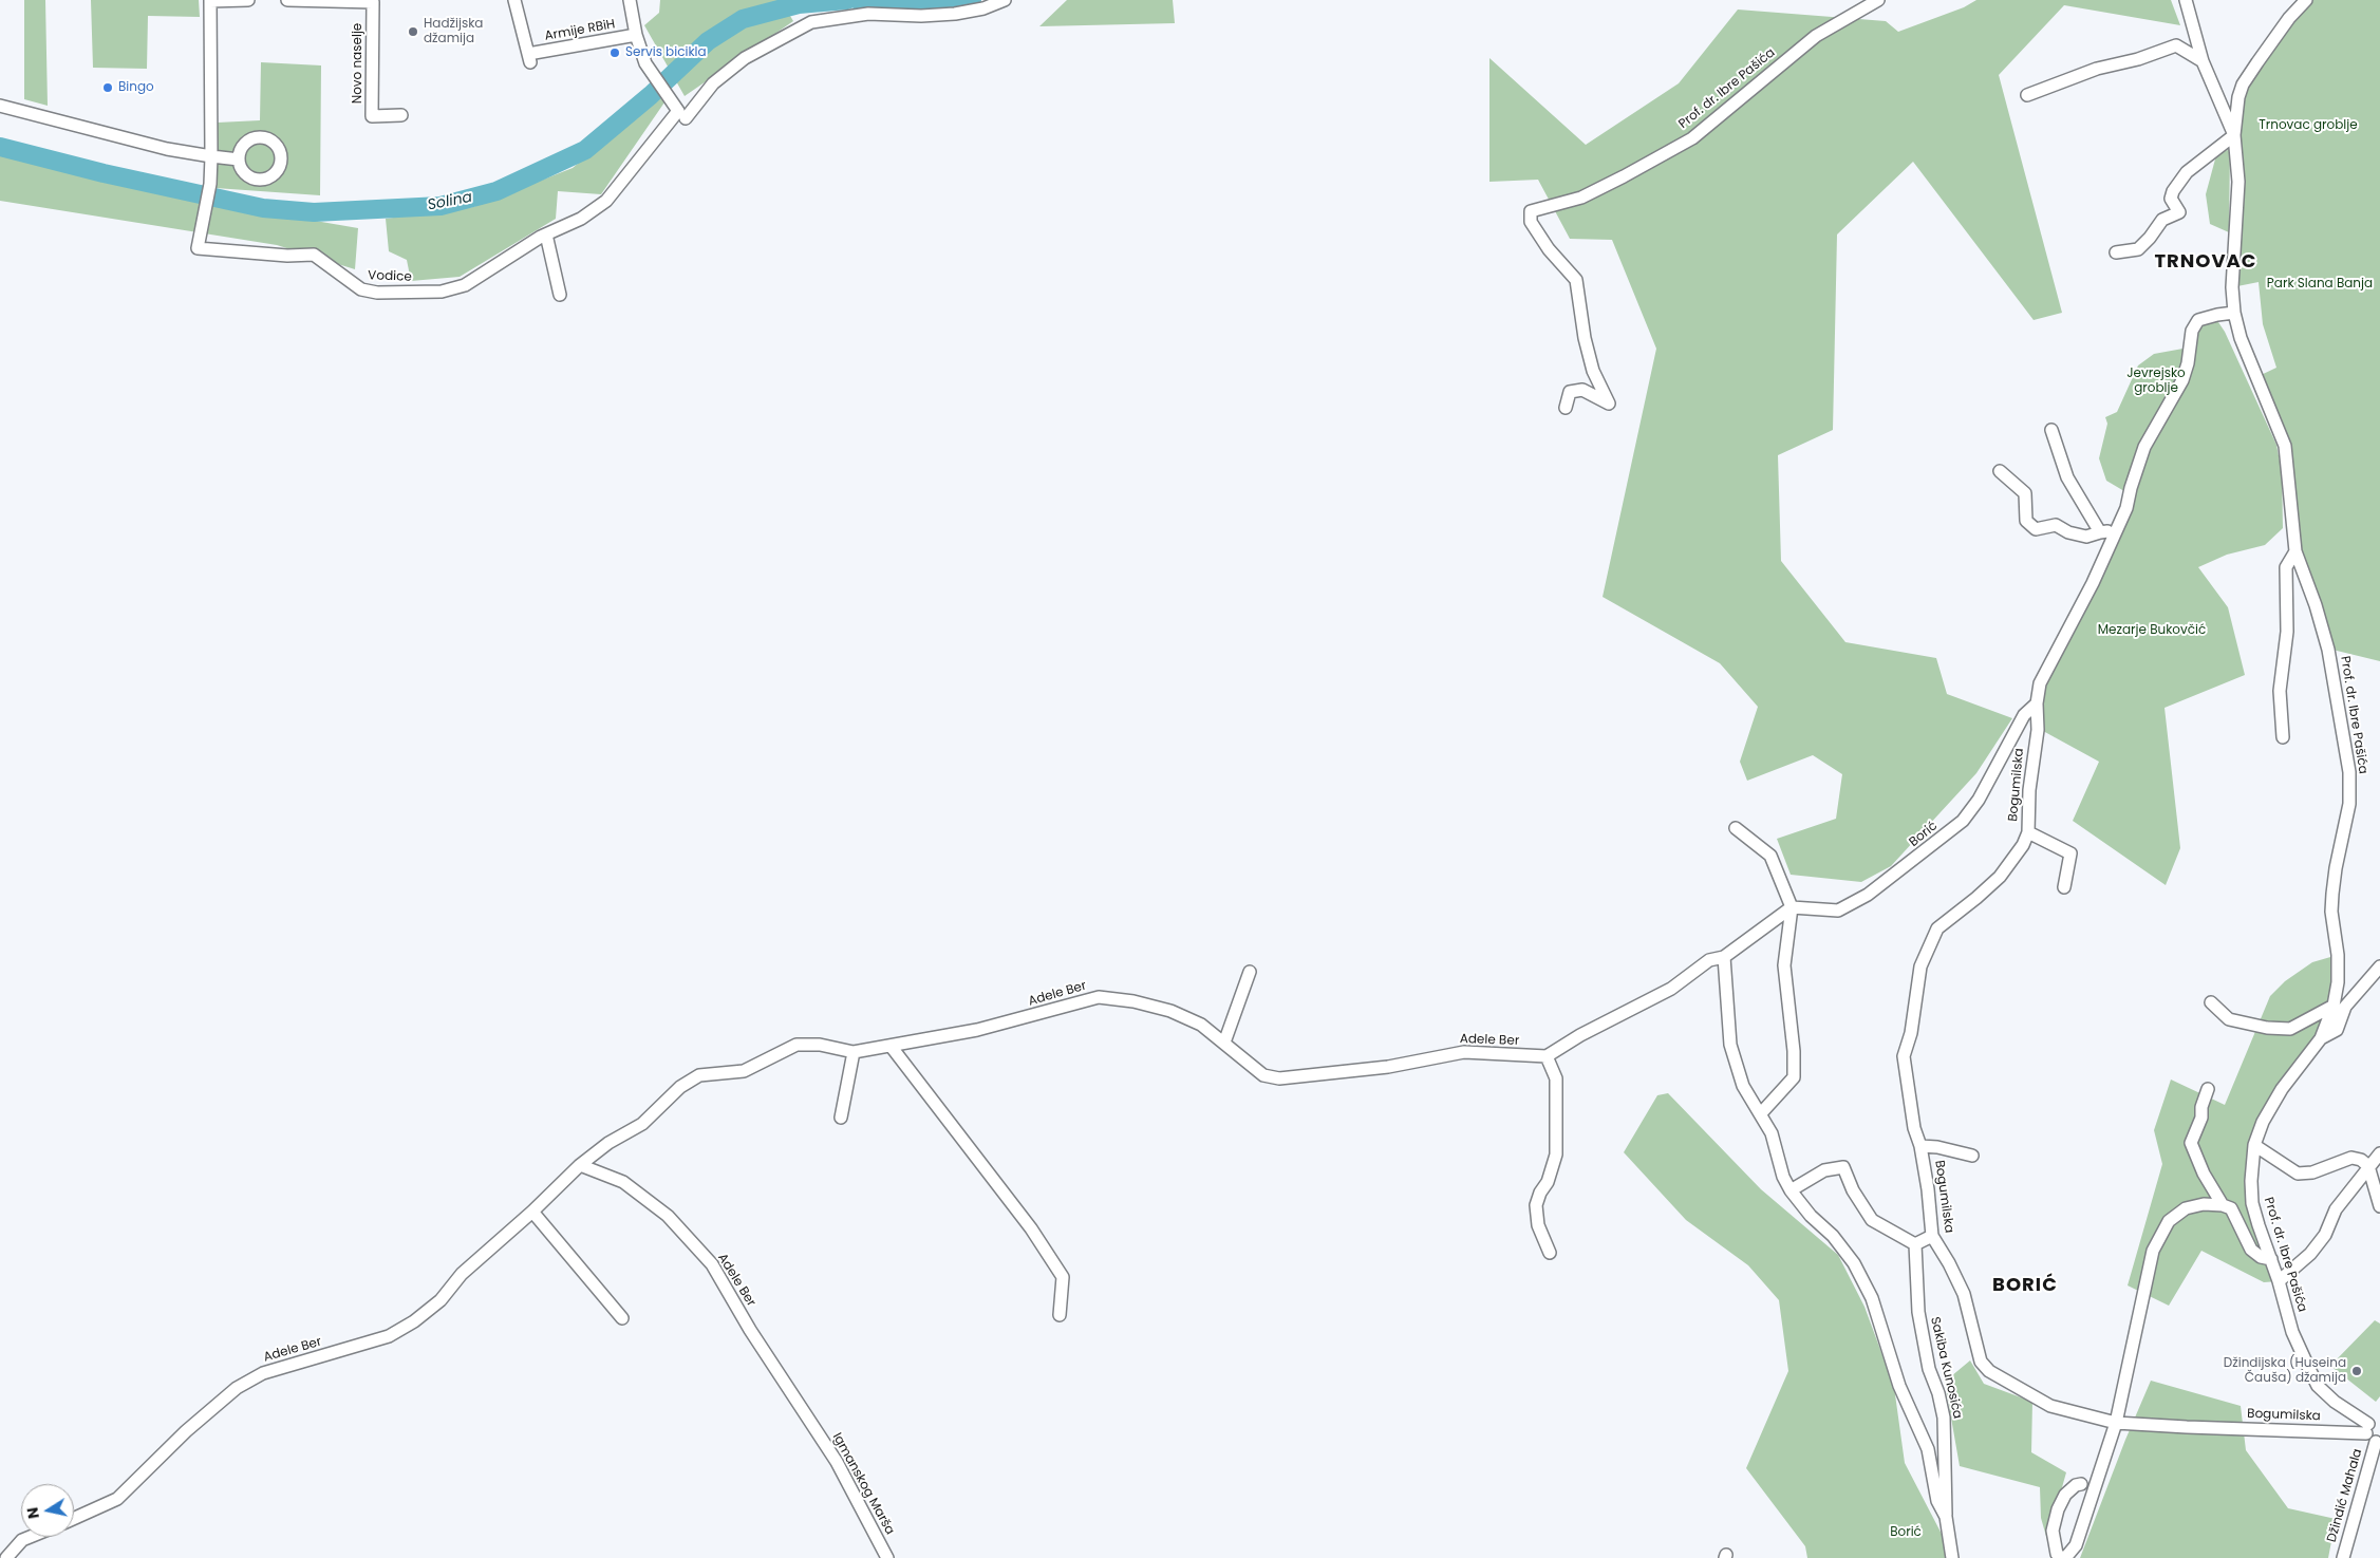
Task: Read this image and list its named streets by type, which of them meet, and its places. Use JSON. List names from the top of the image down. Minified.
{"streets":{"street":["Armije RBiH","Novo naselje","Prof. dr. Ibre Pašića","Vodice","Bogumilska","Borić","Adele Ber","Sakiba Kunosića","Igmanskog Marša","Džindić Mahala"]},"crossings":[["Armije RBiH","Vodice"],["Prof. dr. Ibre Pašića","Bogumilska"],["Prof. dr. Ibre Pašića","Džindić Mahala"],["Bogumilska","Borić"],["Bogumilska","Džindić Mahala"],["Adele Ber","Igmanskog Marša"]],"districts":["TRNOVAC","BORIĆ"],"water":["Solina"],"parks":["Trnovac groblje","Park Slana Banja","Jevrejsko groblje","Mezarje Bukovčić","Borić"],"places":["Hadžijska džamija","Servis bicikla","Bingo","Džindijska (Huseina Čauša) džamija"],"north":"left"}
